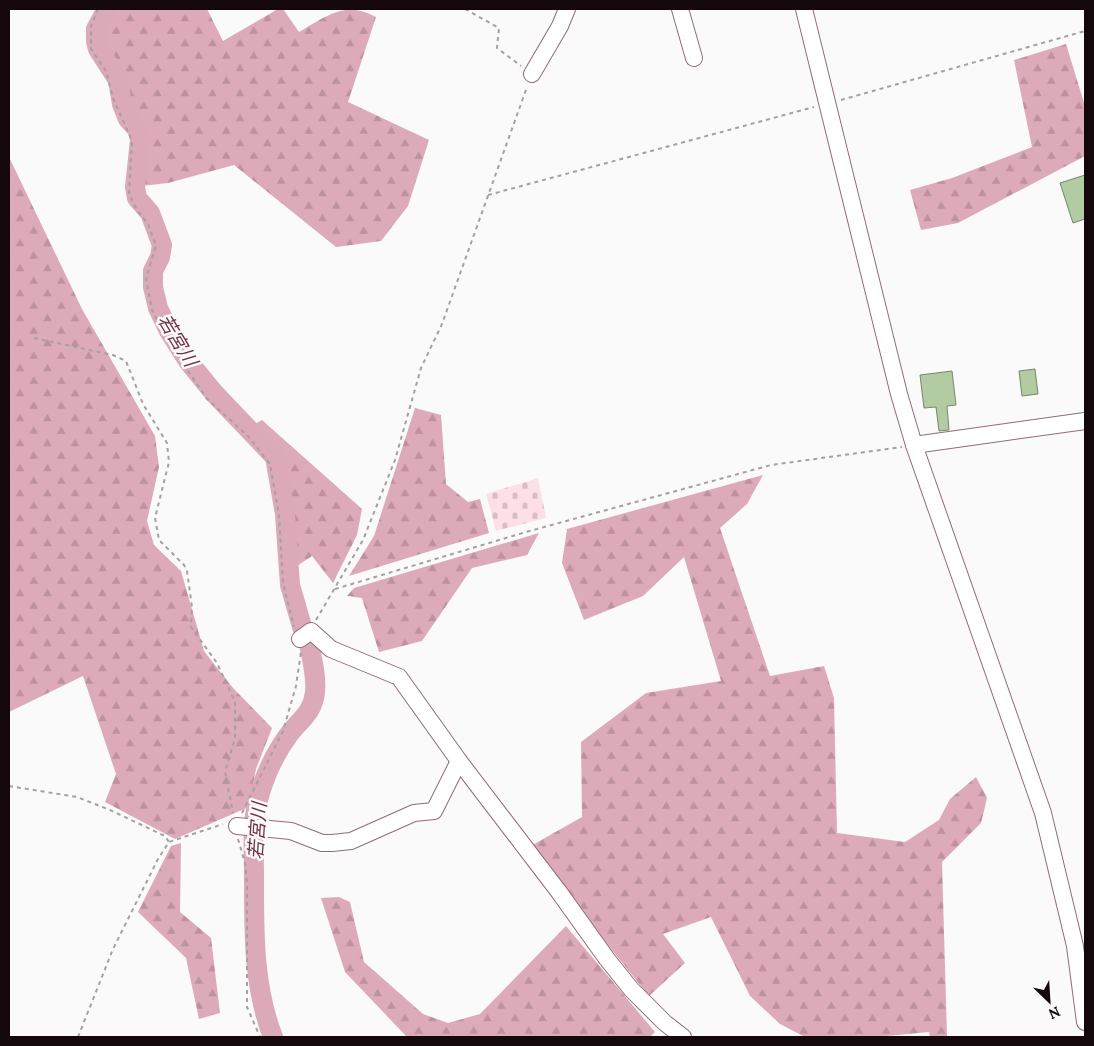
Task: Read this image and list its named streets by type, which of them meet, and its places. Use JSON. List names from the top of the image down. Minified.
{"water":["若宮川"],"north":"bottom right"}
